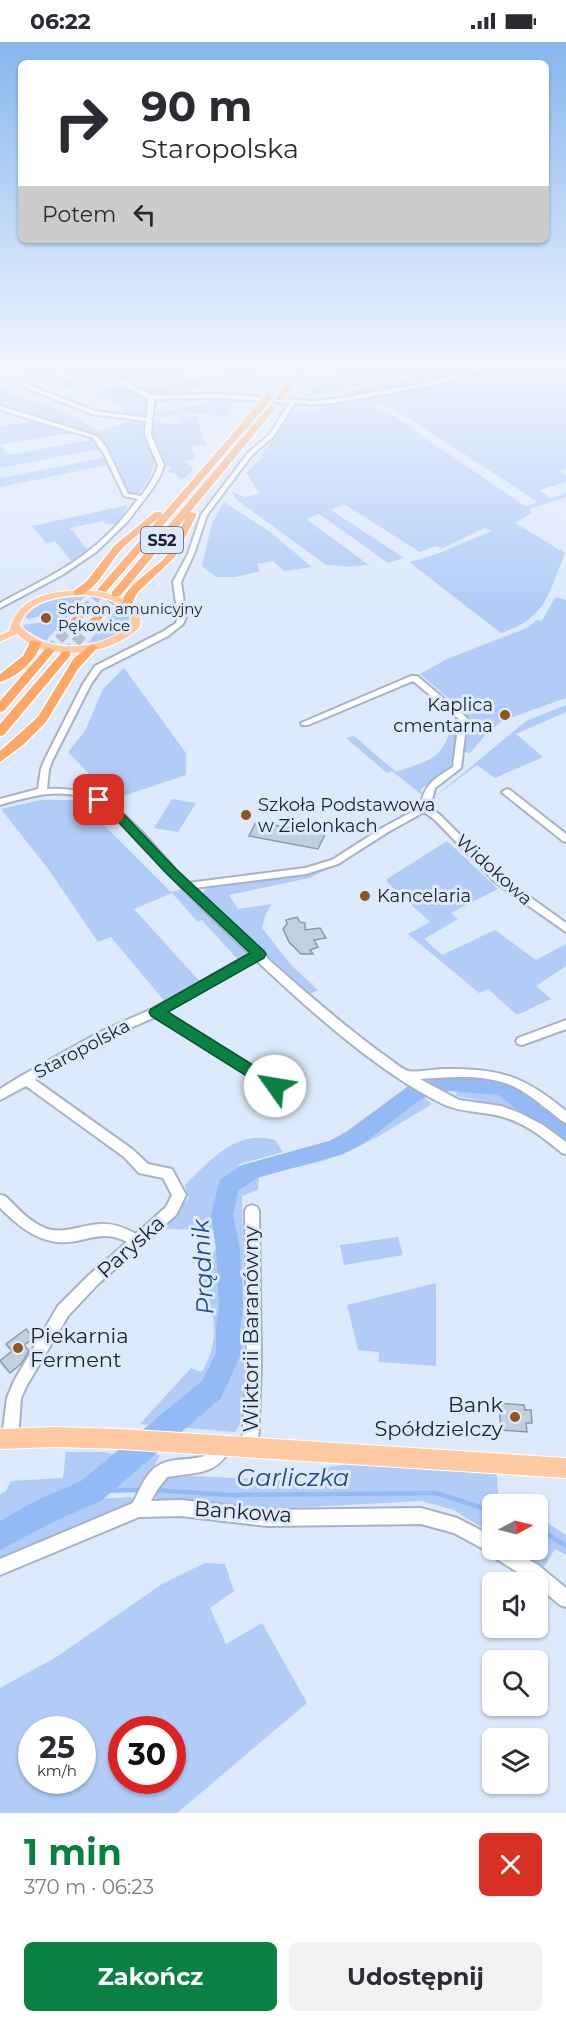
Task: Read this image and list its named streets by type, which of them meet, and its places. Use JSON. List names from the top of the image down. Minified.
{"streets":{"highway":["S52"],"street":["Widokowa","Staropolska","Paryska","Wiktorii Baranówny","Bankowa"]},"crossings":[["Staropolska","Paryska"]],"water":["Prądnik","Garliczka"],"places":["Schron amunicyjny Pękowice","Kaplica cmentarna","Szkoła Podstawowa w Zielonkach","Kancelaria","Piekarnia Ferment","Bank Spółdzielczy"],"north":"right","page":{"status":"06:22","turn":["90 m","Staropolska"],"then":"Potem","speed":"25 km/h","limit":"30","heading":["1 min","370 m · 06:23"],"buttons":["Zakończ","Udostępnij"]}}
